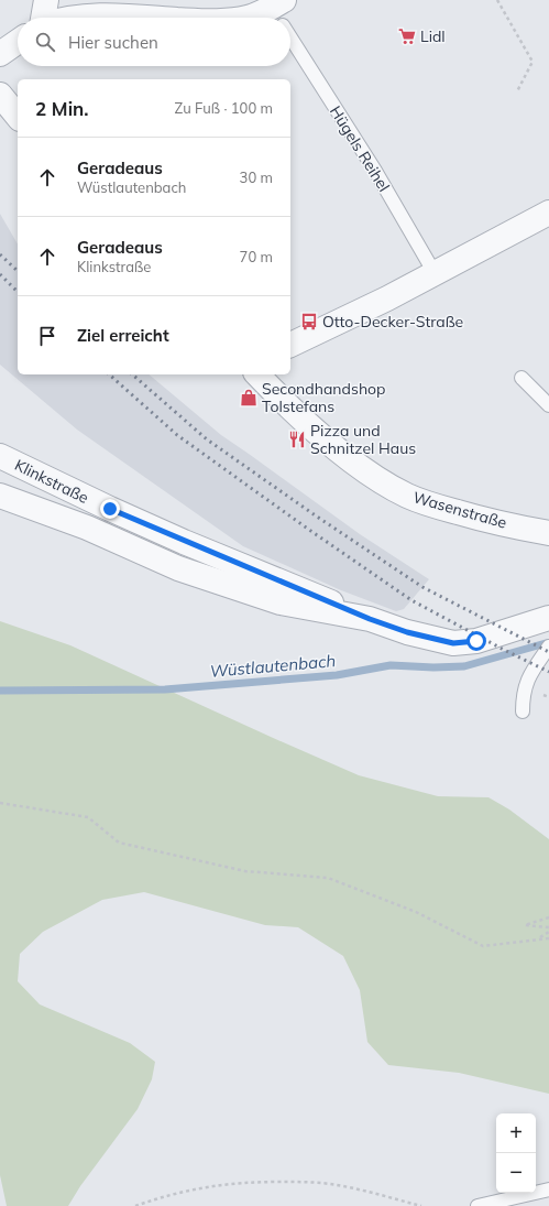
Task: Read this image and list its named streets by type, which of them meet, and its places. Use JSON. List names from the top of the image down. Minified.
{"streets":{"street":["Klinkstraße","Wasenstraße"],"lane":["Hügels Reihel"]},"water":["Wüstlautenbach"],"places":{"supermarket":["Lidl"],"bus stop":["Otto-Decker-Straße"],"shop":["Secondhandshop Tolstefans"],"restaurant":["Pizza und Schnitzel Haus"]},"page":{"search":"Hier suchen","heading":["2 Min.","Zu Fuß · 100 m"],"list":[["Geradeaus","Wüstlautenbach","30 m"],["Geradeaus","Klinkstraße","70 m"],"Ziel erreicht"],"map_buttons":["+","−"]}}
